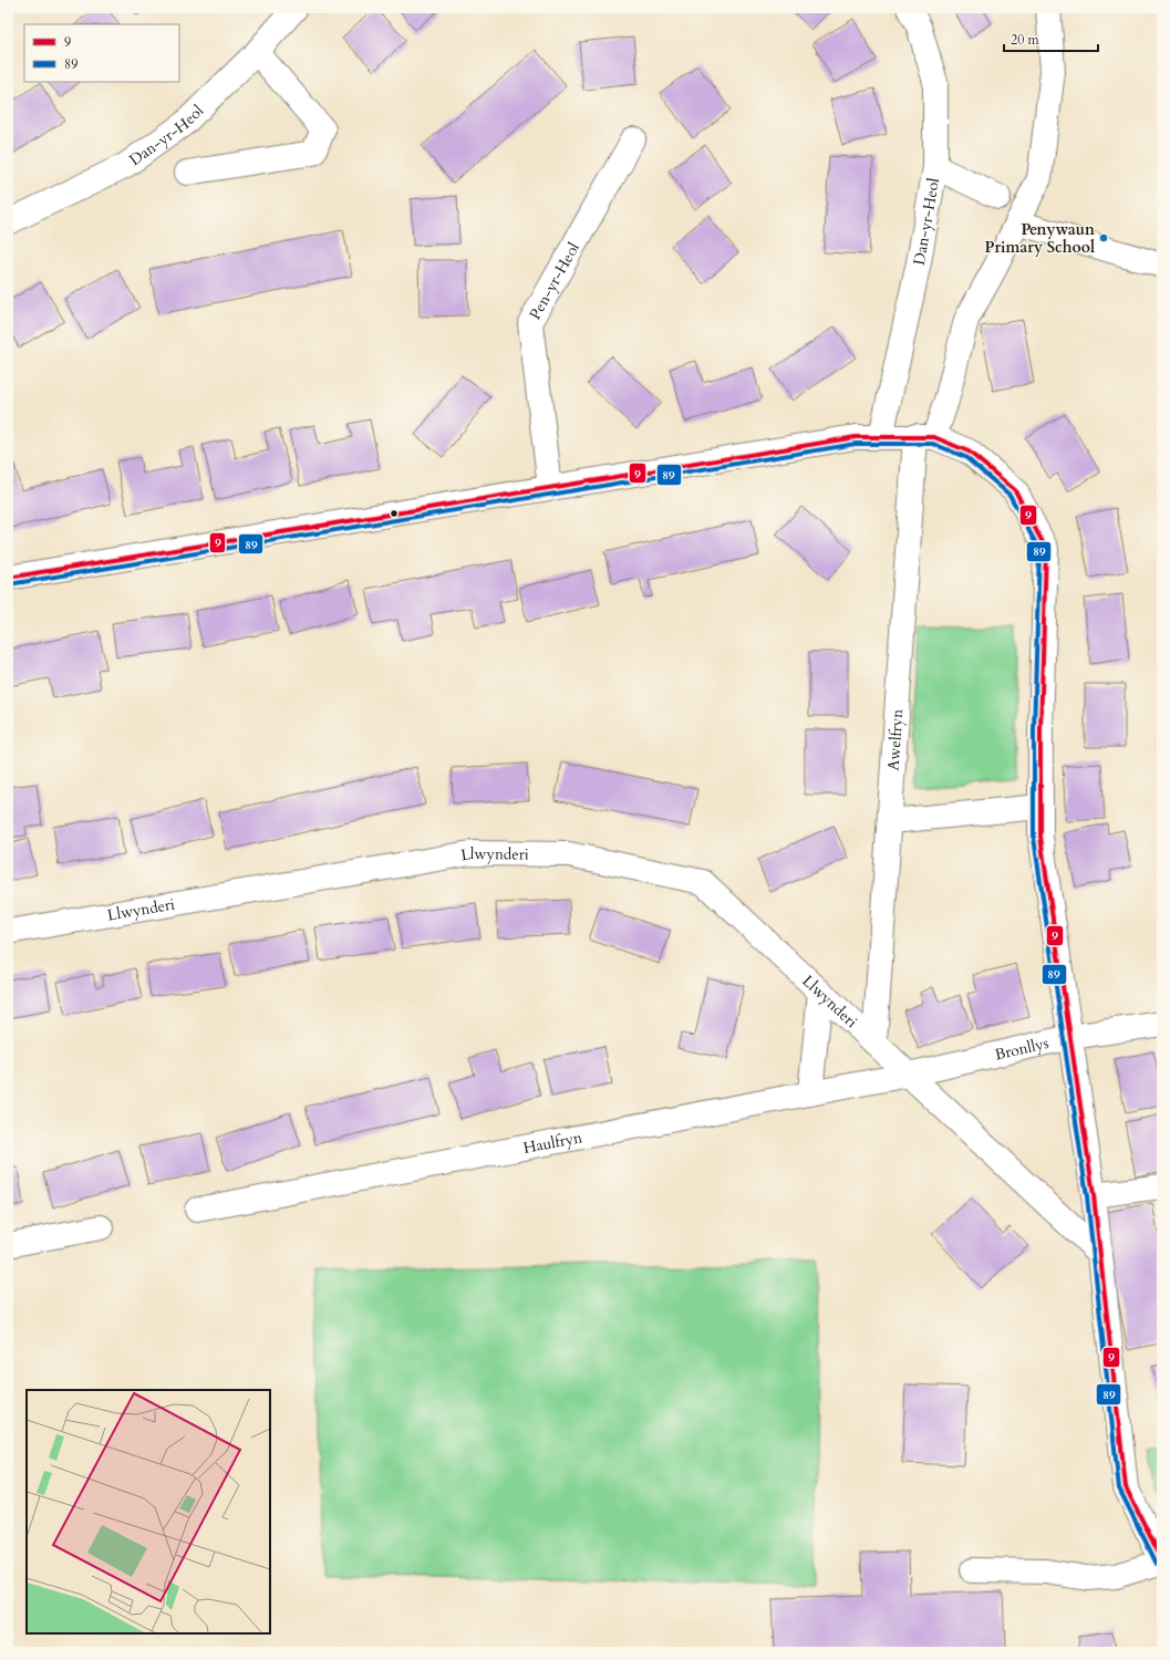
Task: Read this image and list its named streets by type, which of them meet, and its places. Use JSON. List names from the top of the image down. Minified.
{"streets":{"street":["Dan-yr-Heol","Pen-yr-Heol","Awelfryn","Llwynderi","Bronllys","Haulfryn"]},"crossings":[["Awelfryn","Llwynderi"],["Llwynderi","Bronllys"],["Llwynderi","Haulfryn"],["Bronllys","Haulfryn"]],"places":["Penywaun Primary School"],"lines":["transit line 9","transit line 89"],"legend":["9","89"],"scale_bar":"20 m"}
